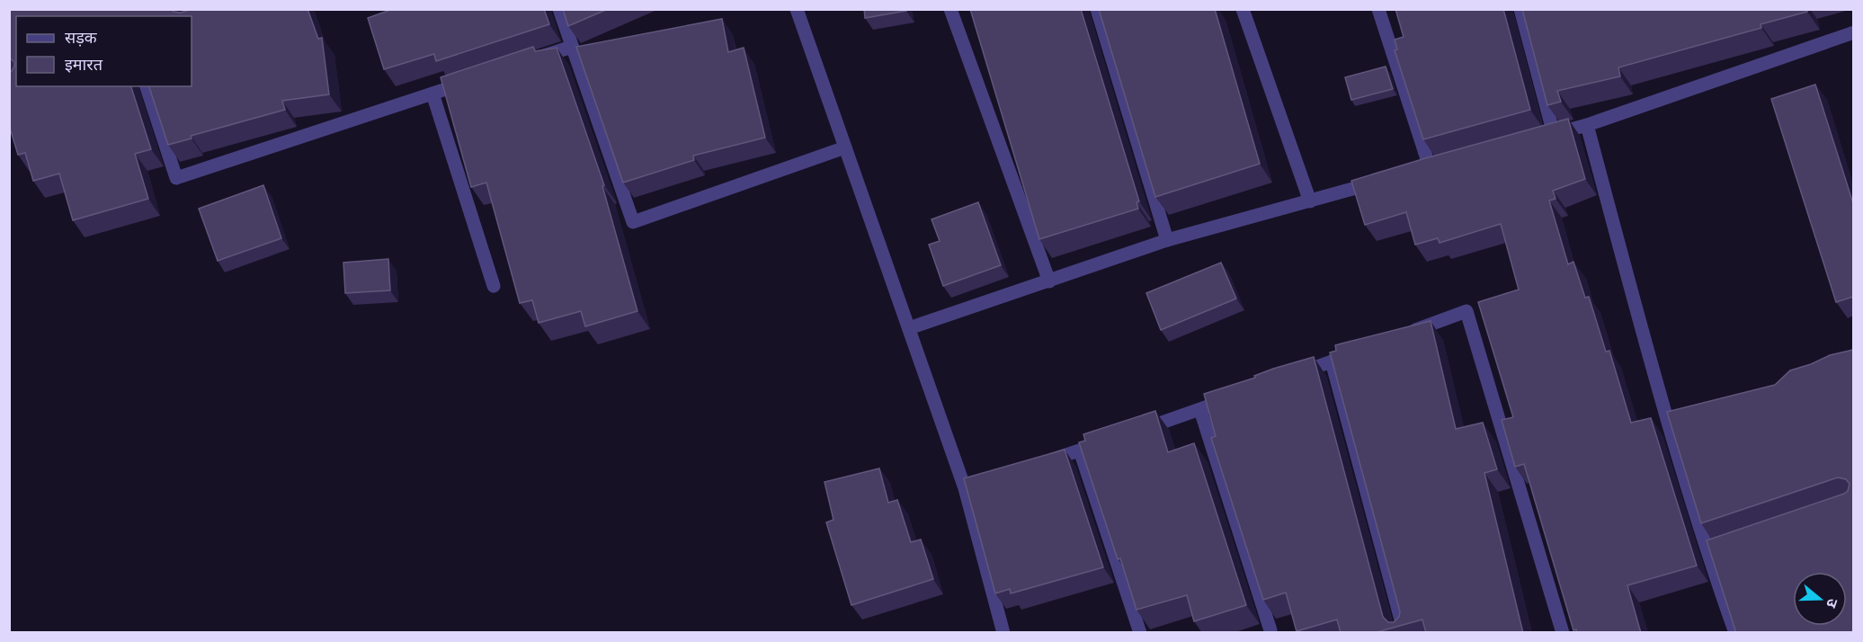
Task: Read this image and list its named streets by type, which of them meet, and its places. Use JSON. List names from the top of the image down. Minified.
{"legend":["सड़क","इमारत"],"north":"right"}
